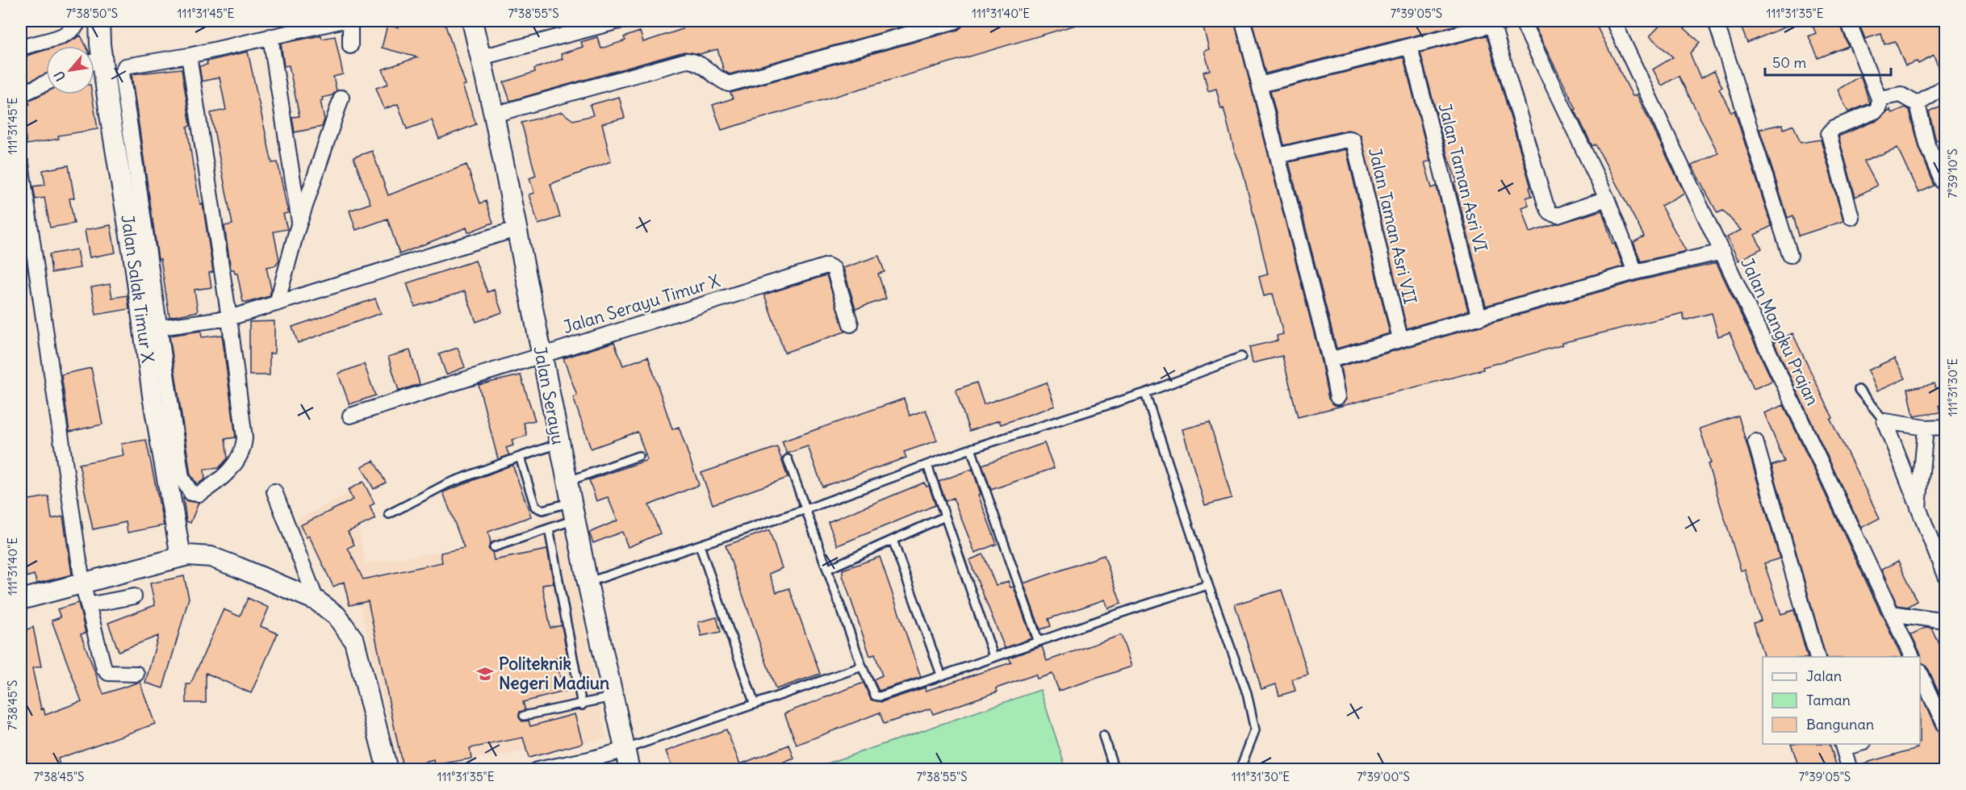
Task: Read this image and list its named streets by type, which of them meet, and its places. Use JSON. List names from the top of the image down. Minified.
{"streets":{"street":["Jalan Taman Asri VI","Jalan Taman Asri VII","Jalan Salak Timur X","Jalan Serayu Timur X","Jalan Mangku Prajan","Jalan Serayu"]},"crossings":[["Jalan Serayu Timur X","Jalan Serayu"]],"places":{"school or university":["Politeknik Negeri Madiun"]},"legend":["Jalan","Taman","Bangunan"],"scale_bar":"50 m","north":"bottom left","coordinates":["7°38'50\"S","111°31'45\"E","7°38'55\"S","111°31'40\"E","7°39'05\"S","111°31'35\"E","7°39'10\"S","111°31'30\"E","7°38'45\"S","7°39'00\"S"]}
